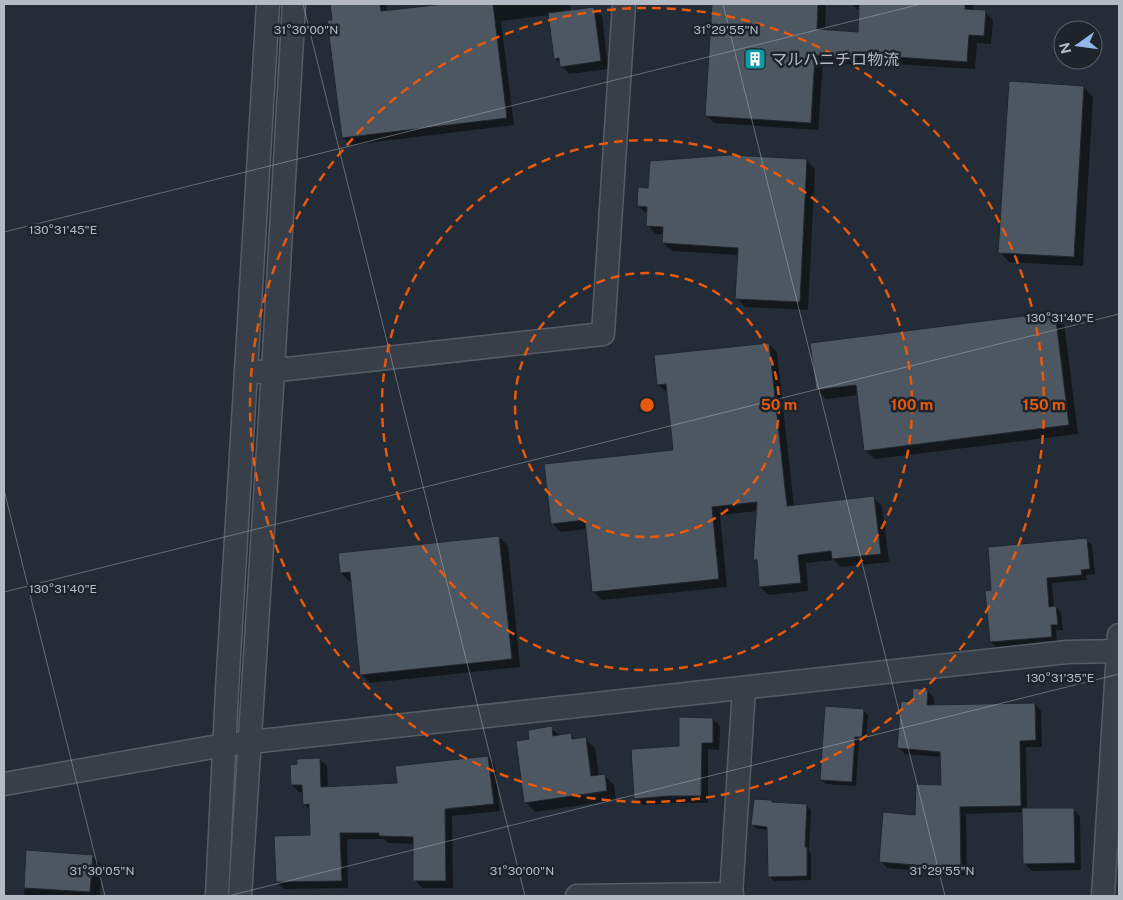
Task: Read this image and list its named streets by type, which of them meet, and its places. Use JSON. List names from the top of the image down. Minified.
{"places":{"building":["マルハニチロ物流"]},"north":"left","coordinates":["31°30'00\"N","31°29'55\"N","130°31'45\"E","130°31'40\"E","130°31'35\"E","31°30'05\"N"],"rings":["50 m","100 m","150 m"]}
